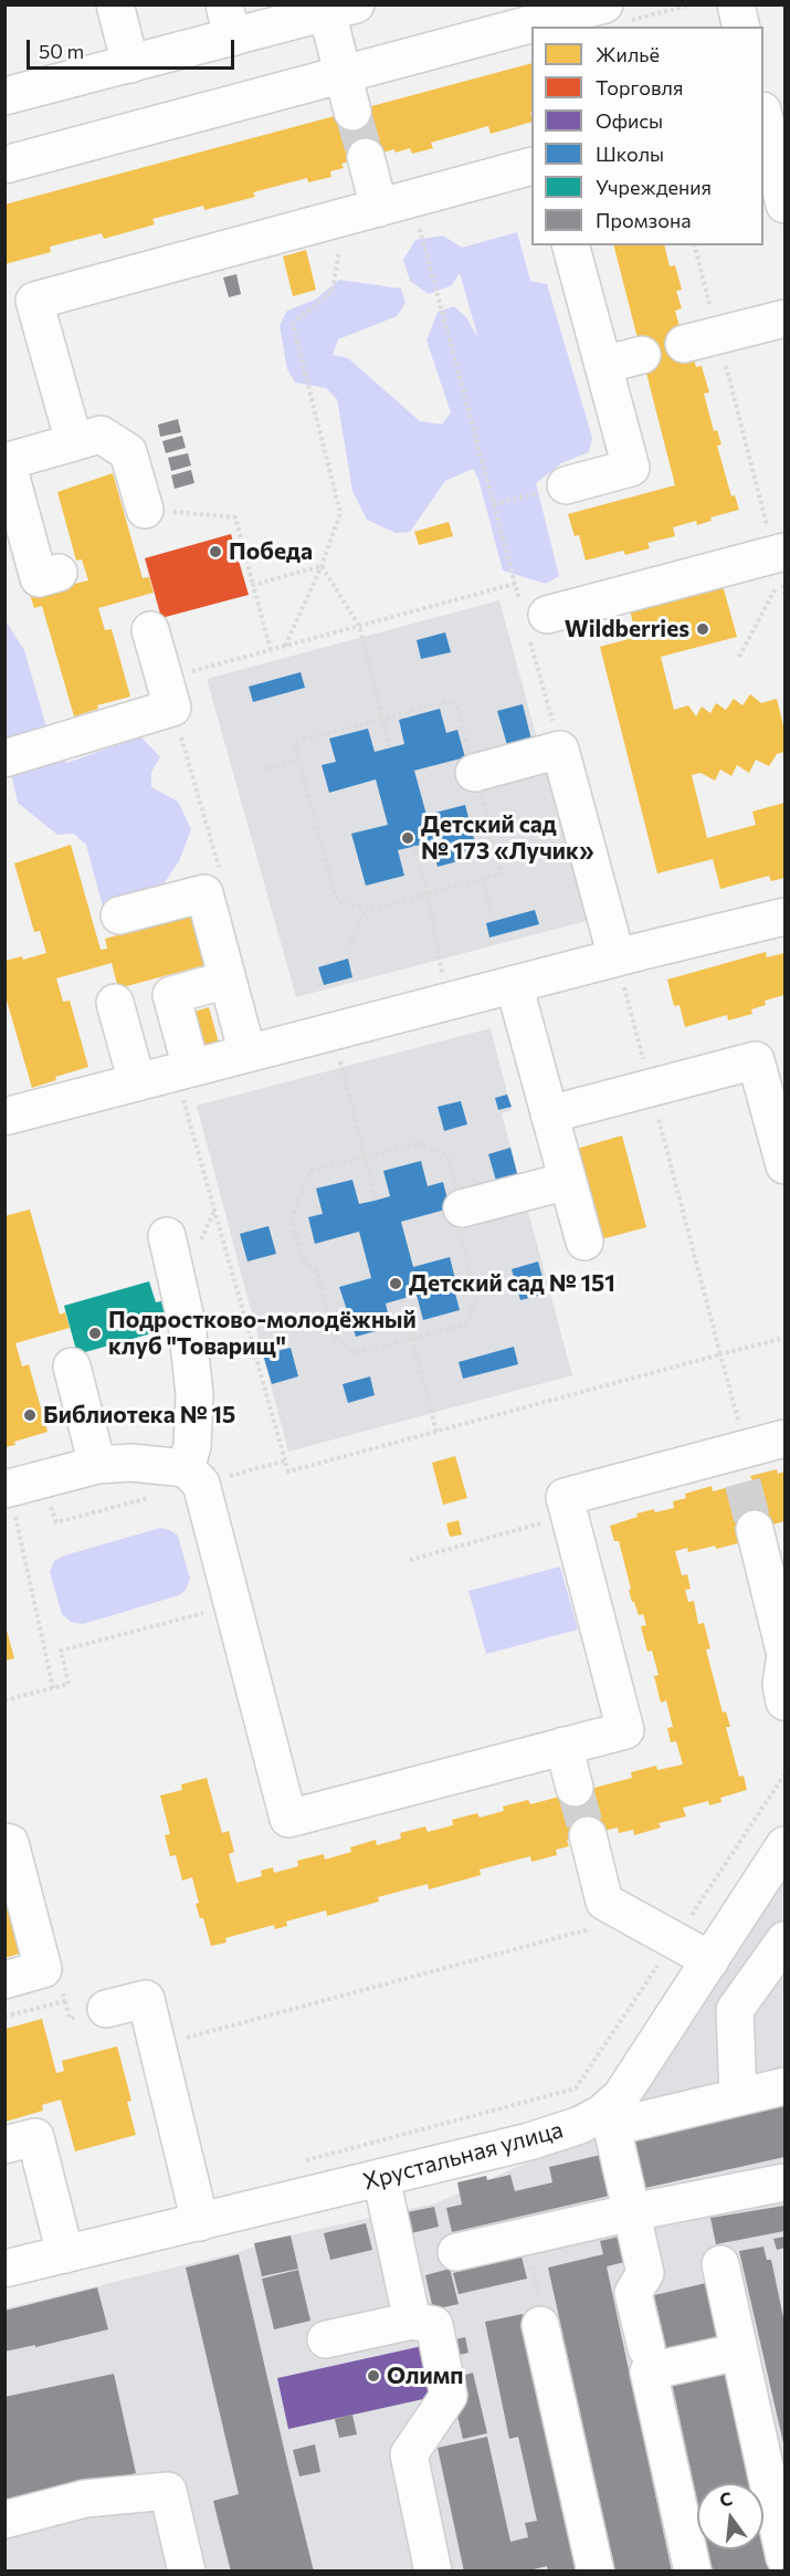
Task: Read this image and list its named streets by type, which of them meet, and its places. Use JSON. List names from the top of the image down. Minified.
{"streets":{"street":["Хрустальная улица"]},"places":["Победа","Wildberries","Детский сад № 173 «Лучик»","Детский сад № 151","Подростково-молодёжный клуб \"Товарищ\"","Библиотека № 15","Олимп"],"legend":["Жильё","Торговля","Офисы","Школы","Учреждения","Промзона"],"scale_bar":"50 m","north":"top"}
